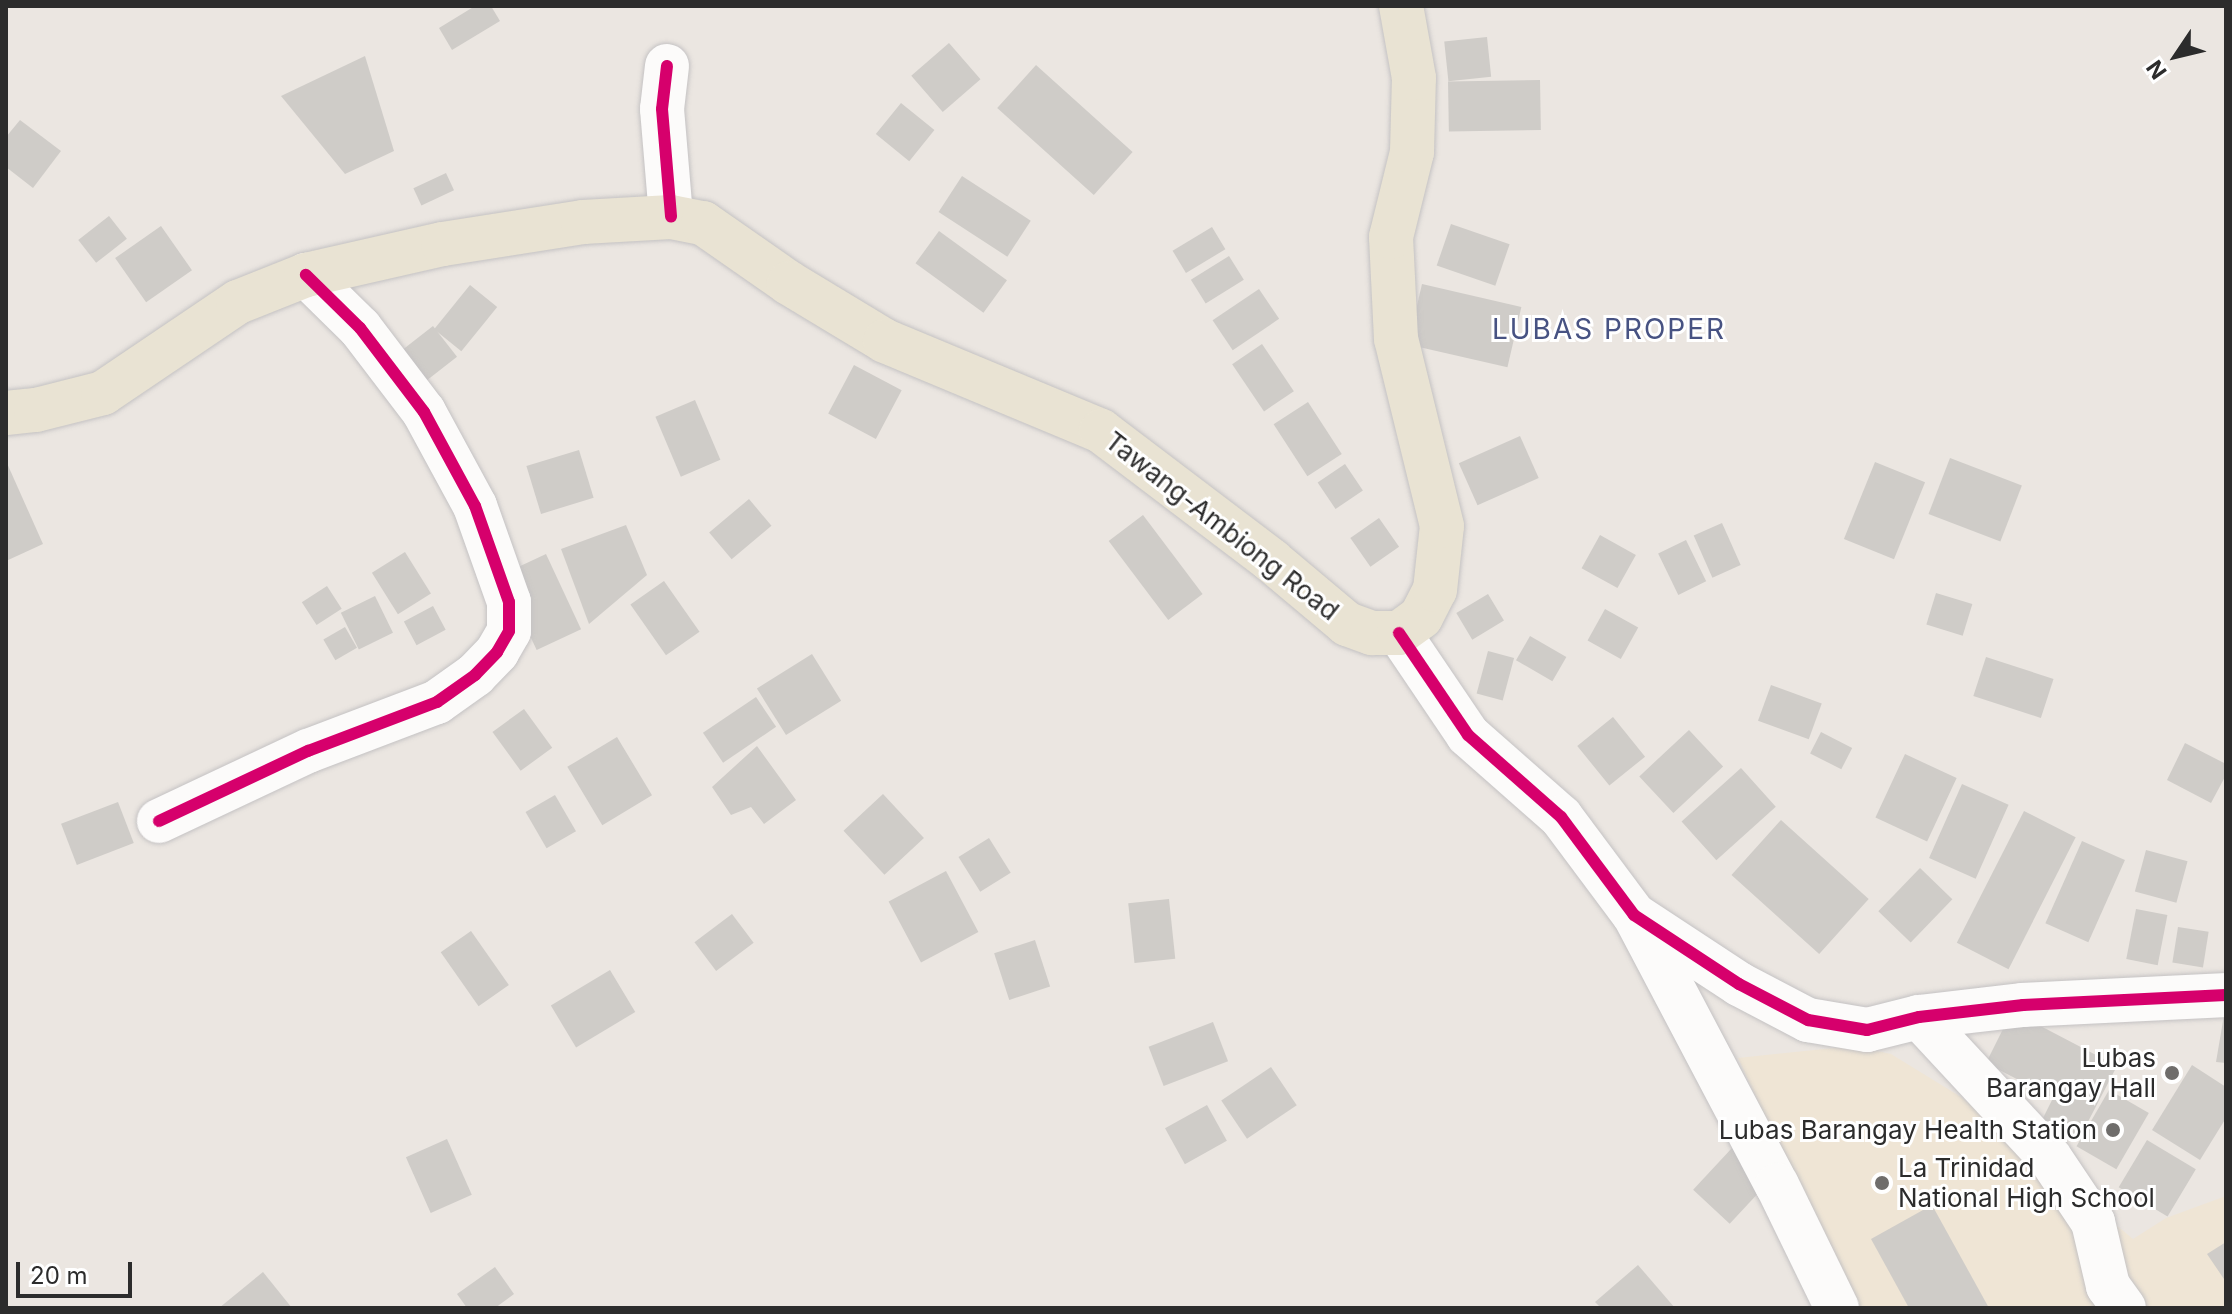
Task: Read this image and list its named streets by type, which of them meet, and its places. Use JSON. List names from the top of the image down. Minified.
{"streets":{"main road":["Tawang-Ambiong Road"]},"districts":["LUBAS PROPER"],"places":["Lubas Barangay Hall","Lubas Barangay Health Station","La Trinidad National High School"],"scale_bar":"20 m","north":"bottom left"}
